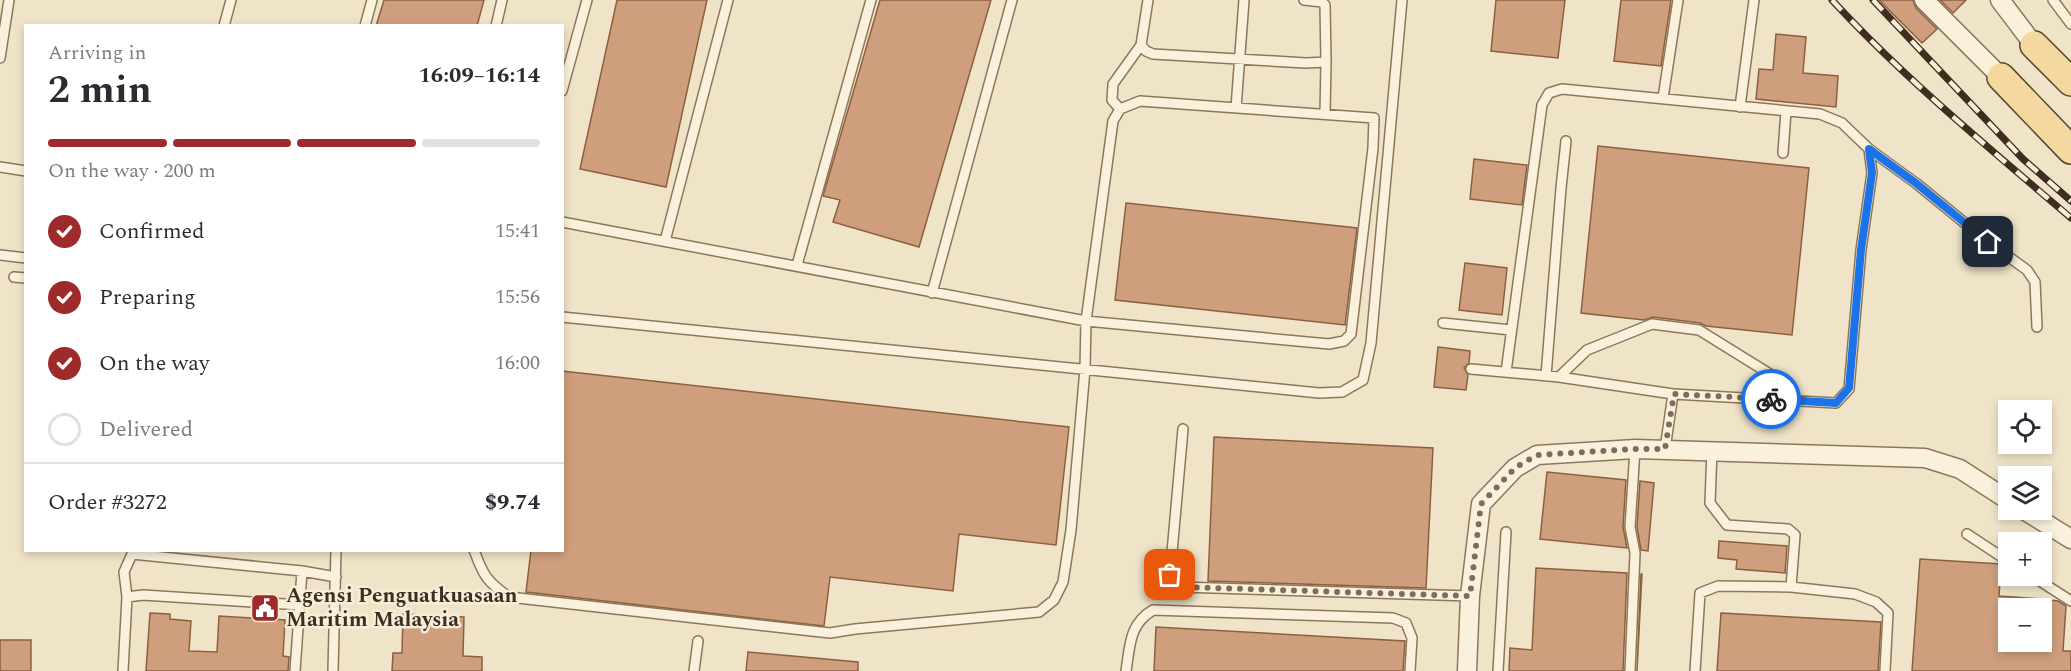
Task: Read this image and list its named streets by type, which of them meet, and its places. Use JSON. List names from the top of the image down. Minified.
{"places":{"public building":["Agensi Penguatkuasaan Maritim Malaysia"]},"page":{"heading":["2 min","Arriving in","16:09–16:14"],"panel":["Order #3272","$9.74"],"bar":"On the way · 200 m","list":[["Confirmed","15:41"],["Preparing","15:56"],["On the way","16:00"],"Delivered"],"map_buttons":["+","−"]}}
